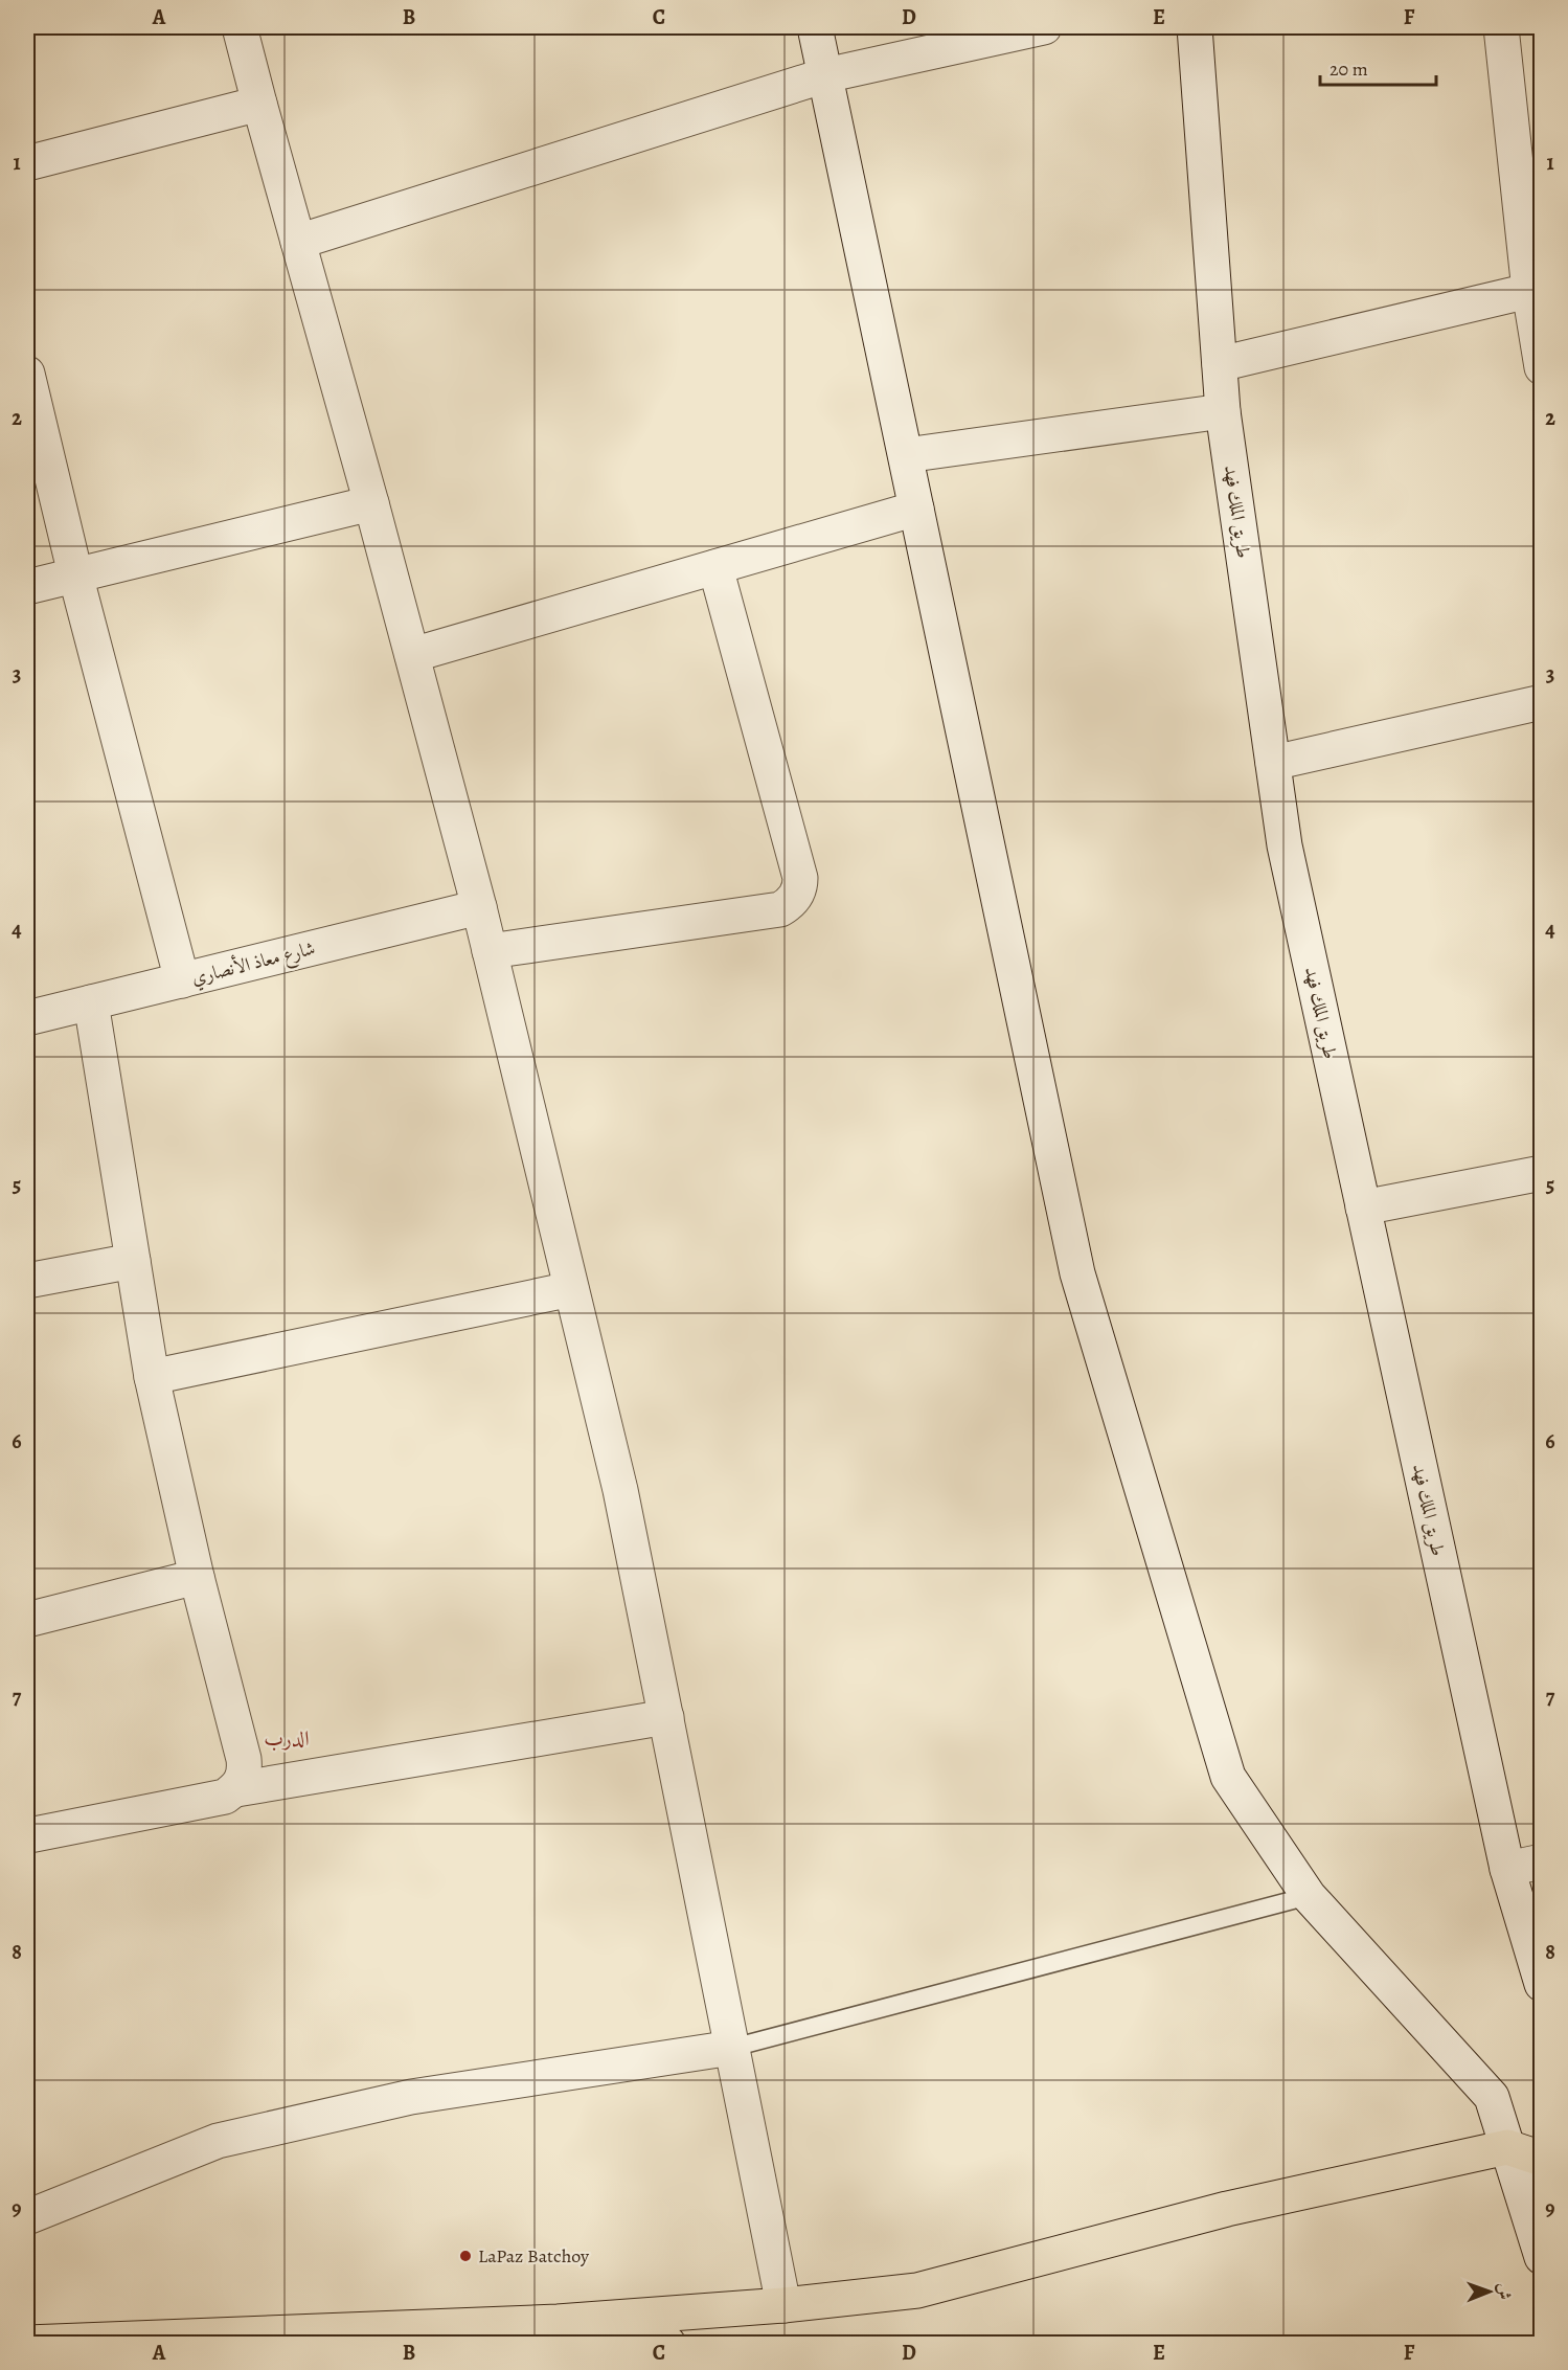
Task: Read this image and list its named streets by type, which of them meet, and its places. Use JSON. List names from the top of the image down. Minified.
{"streets":{"street":["طريق الملك فهد","شارع معاذ الأنصاري"]},"districts":["الدرب"],"places":["LaPaz Batchoy"],"scale_bar":"20 m","north":"right","grid":{"columns":["A","B","C","D","E","F"],"rows":["1","2","3","4","5","6","7","8","9"]}}
